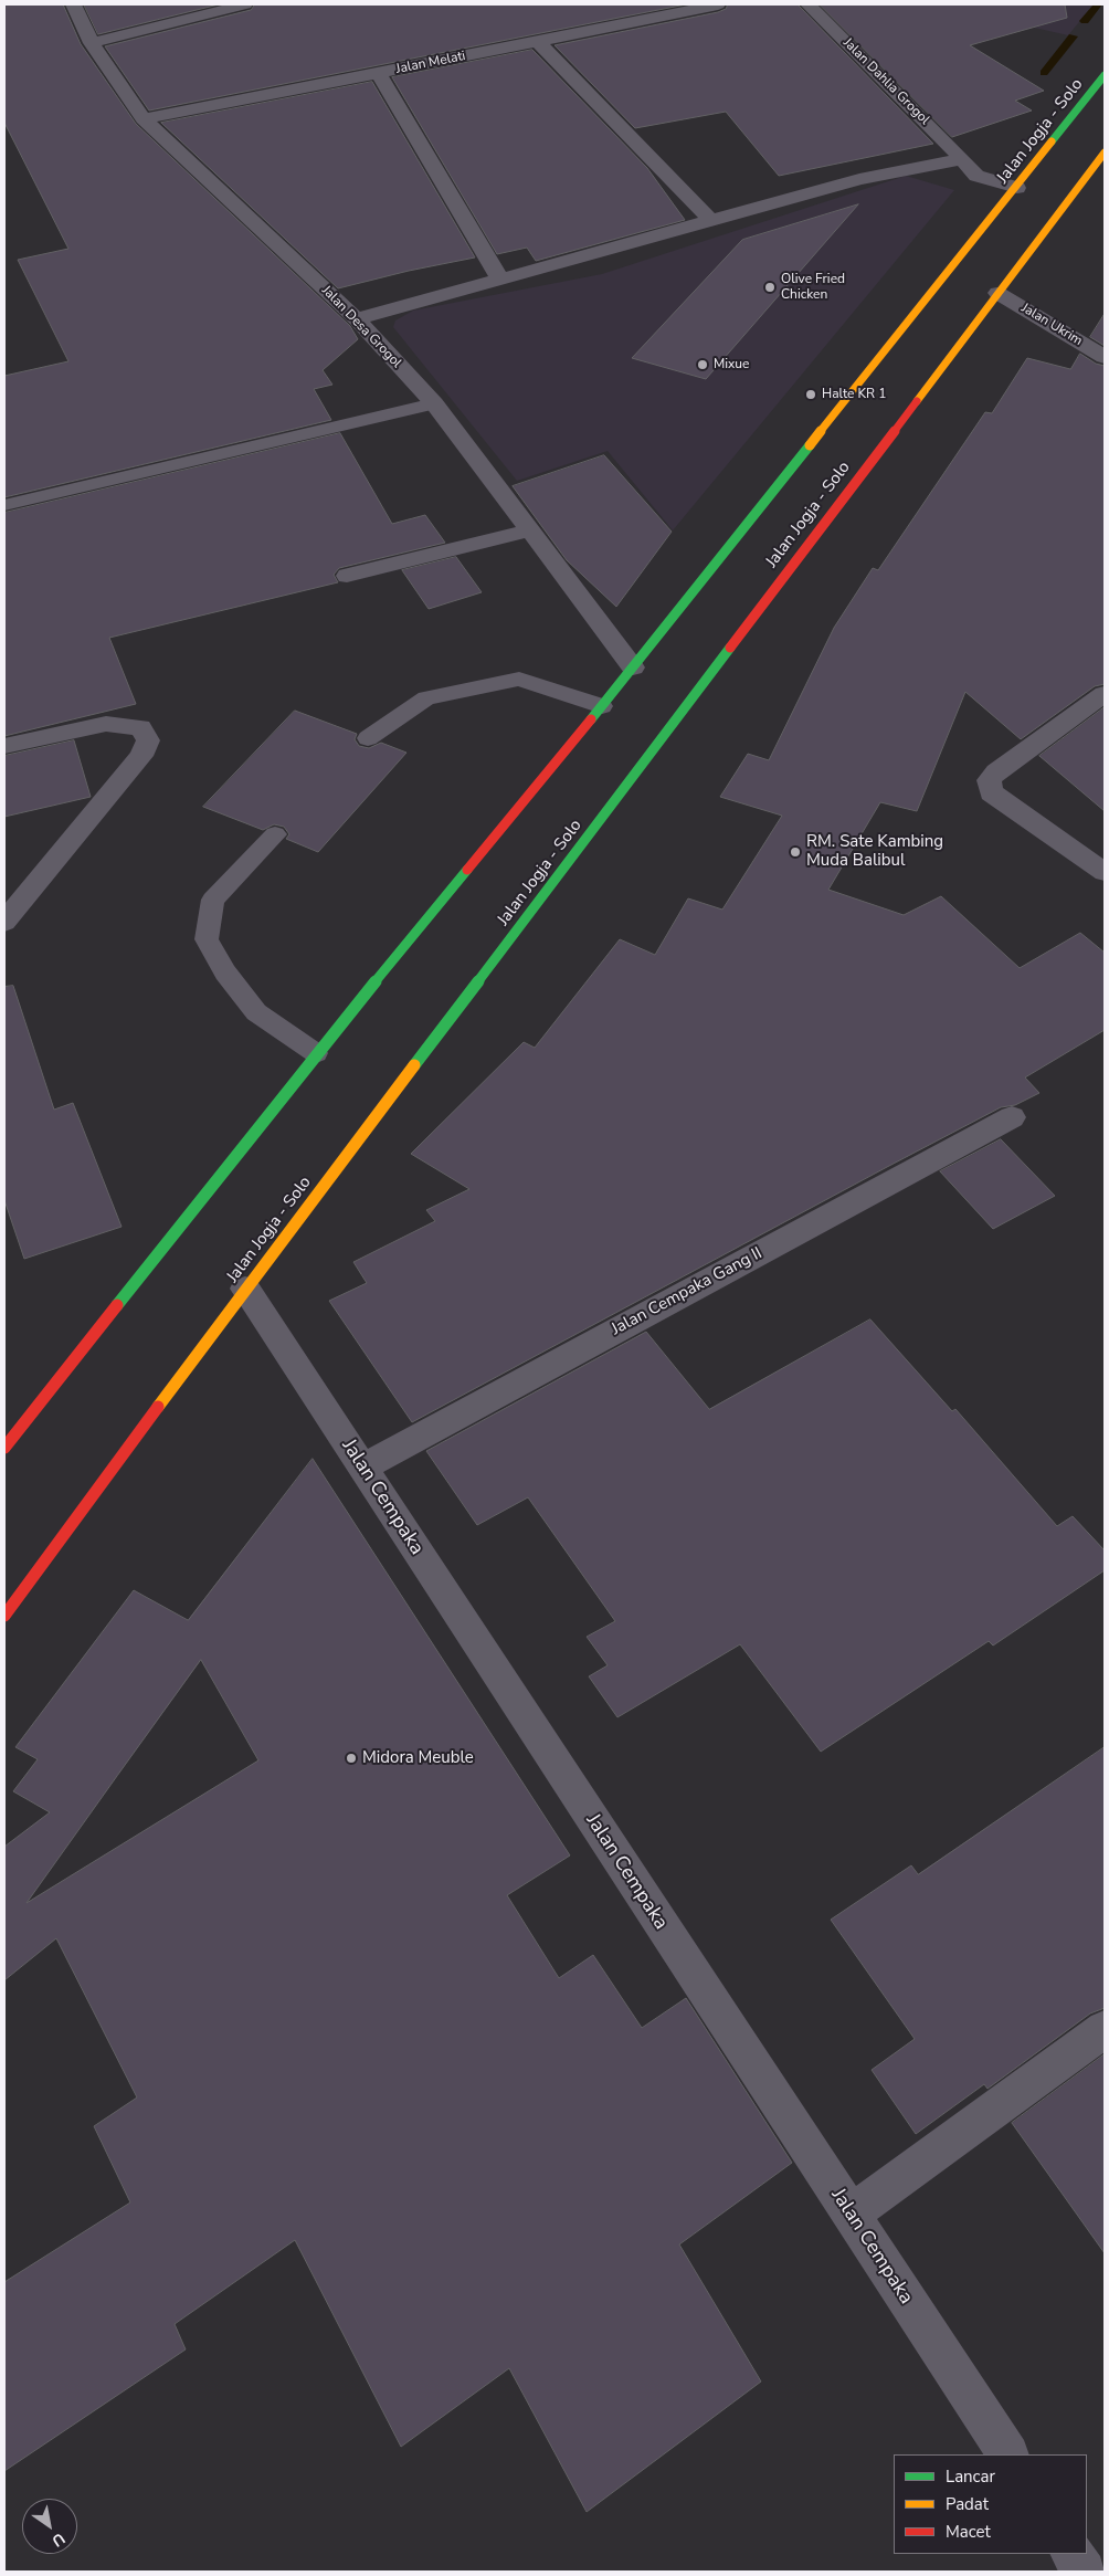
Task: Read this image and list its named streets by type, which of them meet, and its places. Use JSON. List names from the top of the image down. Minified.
{"streets":{"highway":["Jalan Jogja - Solo"],"street":["Jalan Melati","Jalan Dahlia Grogol","Jalan Ukrim","Jalan Desa Grogol","Jalan Cempaka Gang II","Jalan Cempaka"]},"crossings":[["Jalan Melati","Jalan Desa Grogol"],["Jalan Dahlia Grogol","Jalan Jogja - Solo"],["Jalan Jogja - Solo","Jalan Ukrim"],["Jalan Jogja - Solo","Jalan Desa Grogol"],["Jalan Jogja - Solo","Jalan Cempaka"],["Jalan Cempaka Gang II","Jalan Cempaka"]],"places":["Olive Fried Chicken","Mixue","Halte KR 1","RM. Sate Kambing Muda Balibul","Midora Meuble"],"legend":["Lancar","Padat","Macet"],"north":"bottom right"}
